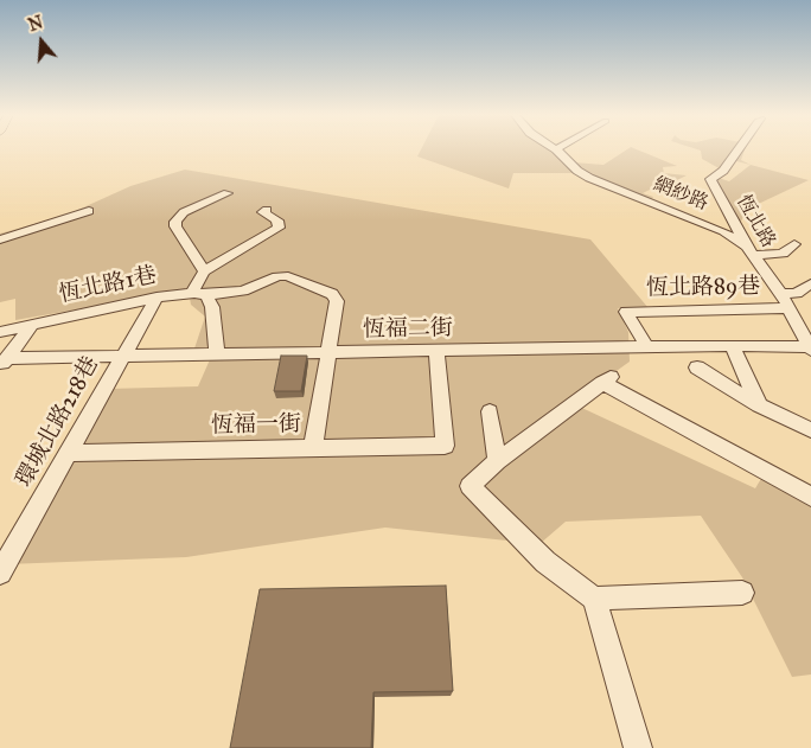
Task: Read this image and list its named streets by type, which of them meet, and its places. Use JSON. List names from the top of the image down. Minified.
{"streets":{"street":["網紗路","恆北路","恆北路1巷","恆北路89巷","恆福二街","環城北路218巷","恆福一街"]},"crossings":[["網紗路","恆北路"],["恆北路","恆北路89巷"],["恆北路","恆福二街"],["恆北路1巷","恆福二街"],["恆北路89巷","恆福二街"],["恆福二街","環城北路218巷"],["恆福二街","恆福一街"],["環城北路218巷","恆福一街"]],"north":"top"}
